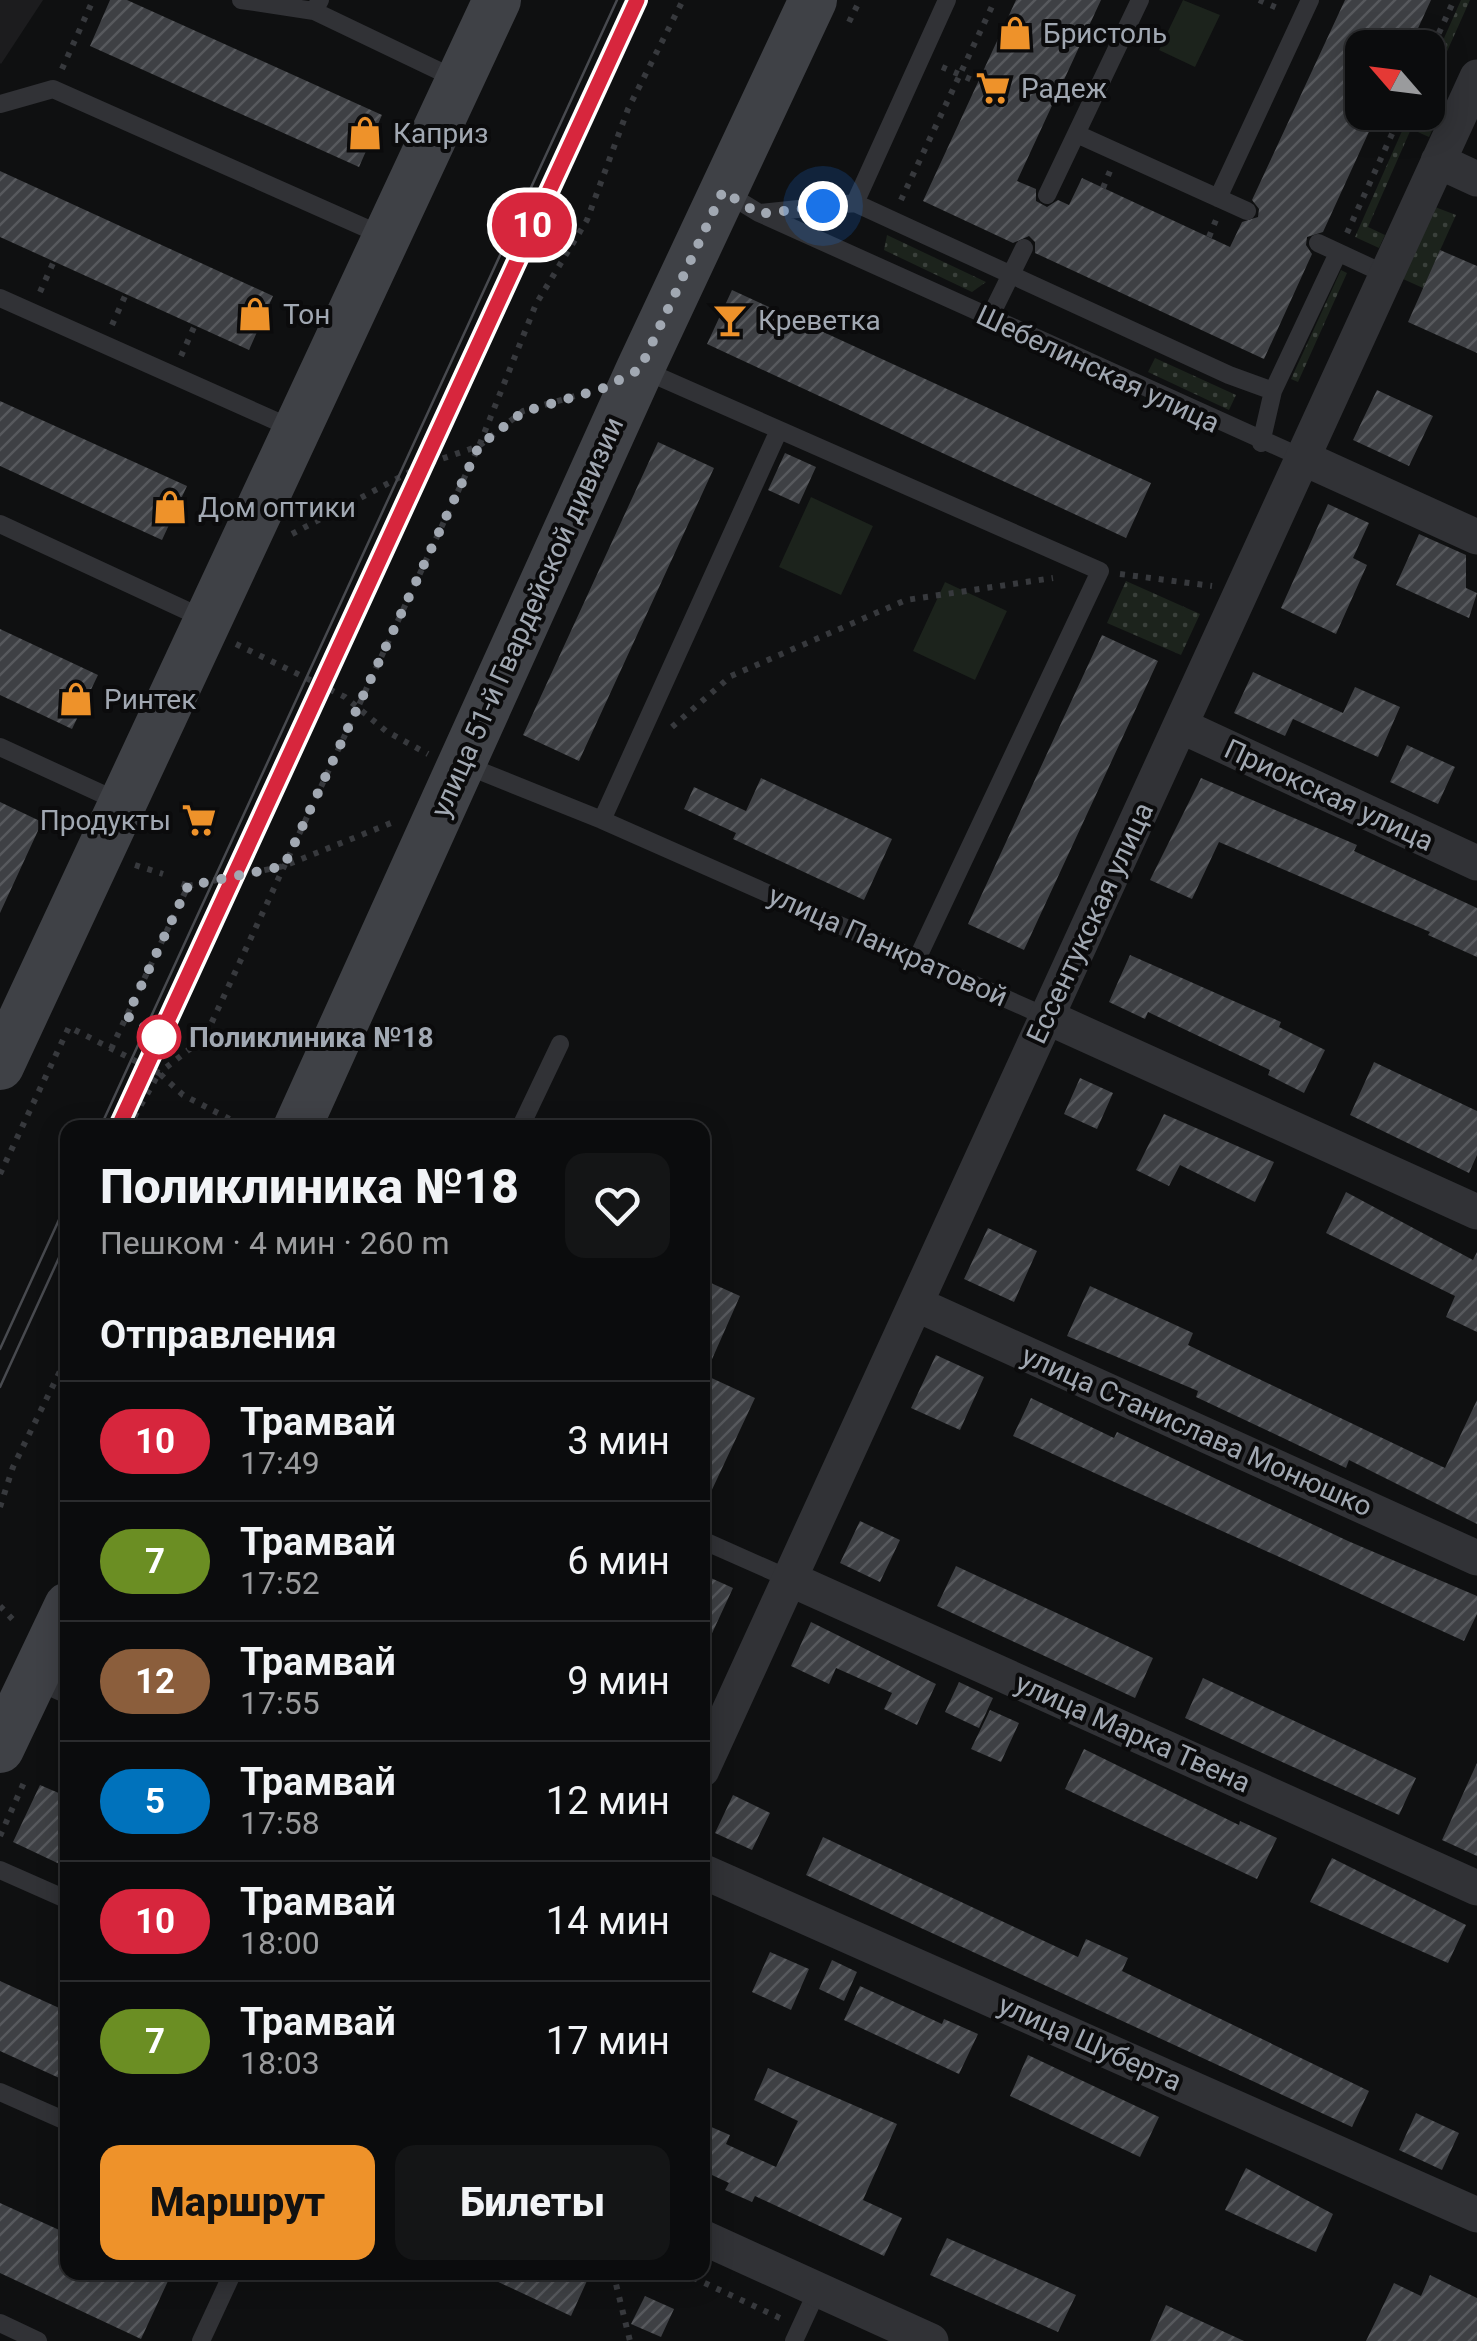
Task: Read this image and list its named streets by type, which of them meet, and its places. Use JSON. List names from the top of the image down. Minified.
{"streets":{"main road":["улица 51-й Гвардейской дивизии"],"street":["Шебелинская улица","Приокская улица","Ессентукская улица","улица Панкратовой","улица Станислава Монюшко","улица Марка Твена","улица Шуберта"]},"crossings":[["Шебелинская улица","улица 51-й Гвардейской дивизии"],["Шебелинская улица","Ессентукская улица"],["улица 51-й Гвардейской дивизии","улица Панкратовой"],["Приокская улица","Ессентукская улица"],["Ессентукская улица","улица Панкратовой"],["Ессентукская улица","улица Станислава Монюшко"],["Ессентукская улица","улица Марка Твена"]],"places":{"shop":["Бристоль","Каприз","Тон","Дом оптики","Ринтек"],"supermarket":["Радеж","Продукты"],"bar":["Креветка"],"other":["Поликлиника №18"]},"lines":["tram line 10"],"north":"top left","page":{"on_map":"10","heading":[["Поликлиника №18","Пешком · 4 мин · 260 m"],"Отправления"],"list":[{"mark":"10","name":"Трамвай","note":"17:49","value":"3 мин"},{"mark":"7","name":"Трамвай","note":"17:52","value":"6 мин"},{"mark":"12","name":"Трамвай","note":"17:55","value":"9 мин"},{"mark":"5","name":"Трамвай","note":"17:58","value":"12 мин"},{"mark":"10","name":"Трамвай","note":"18:00","value":"14 мин"},{"mark":"7","name":"Трамвай","note":"18:03","value":"17 мин"}],"buttons":["Маршрут","Билеты"]}}
